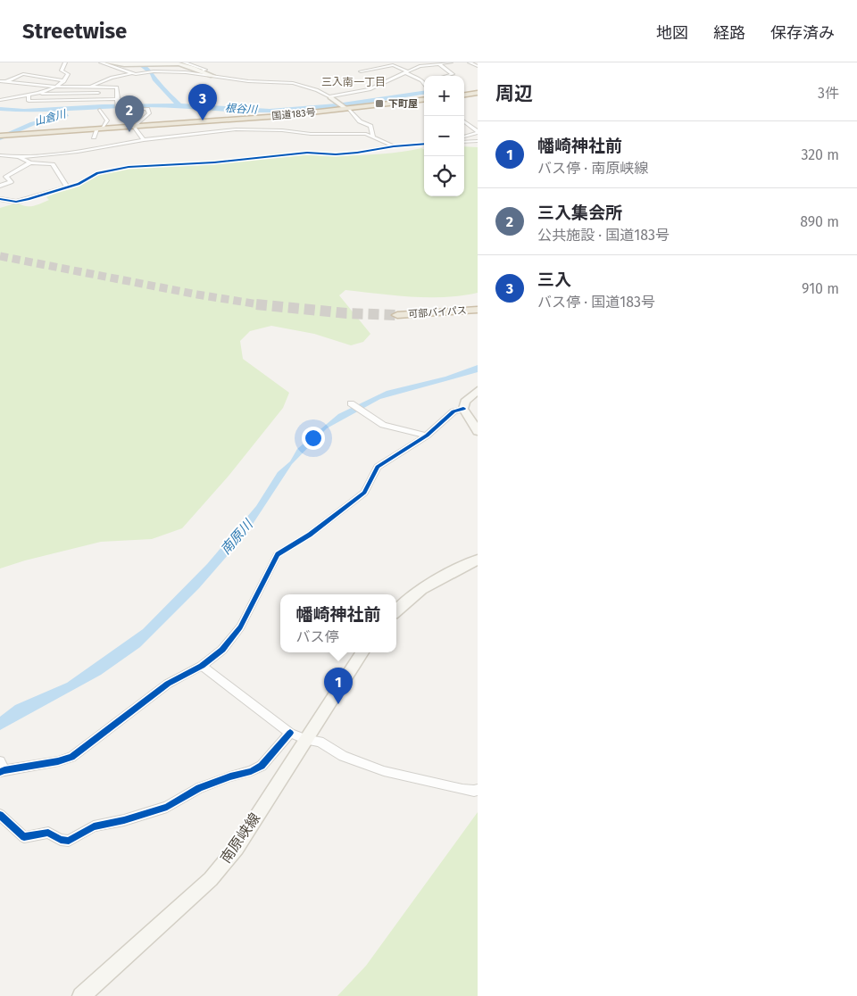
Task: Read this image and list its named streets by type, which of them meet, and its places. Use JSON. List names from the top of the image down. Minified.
{"streets":{"highway":["国道183号","可部バイパス"],"main road":["南原峡線"]},"districts":["三入南一丁目"],"water":["根谷川","山倉川","南原川"],"places":{"transit":["下町屋"]},"page":{"header":"Streetwise","nav":["地図","経路","保存済み"],"heading":["周辺","3件"],"map_buttons":["+","−"],"pins":["3","2","1"],"list":[{"mark":"1","name":"幡崎神社前","note":"バス停 · 南原峡線","value":"320 m"},{"mark":"2","name":"三入集会所","note":"公共施設 · 国道183号","value":"890 m"},{"mark":"3","name":"三入","note":"バス停 · 国道183号","value":"910 m"}],"popup":["幡崎神社前","バス停"]}}
